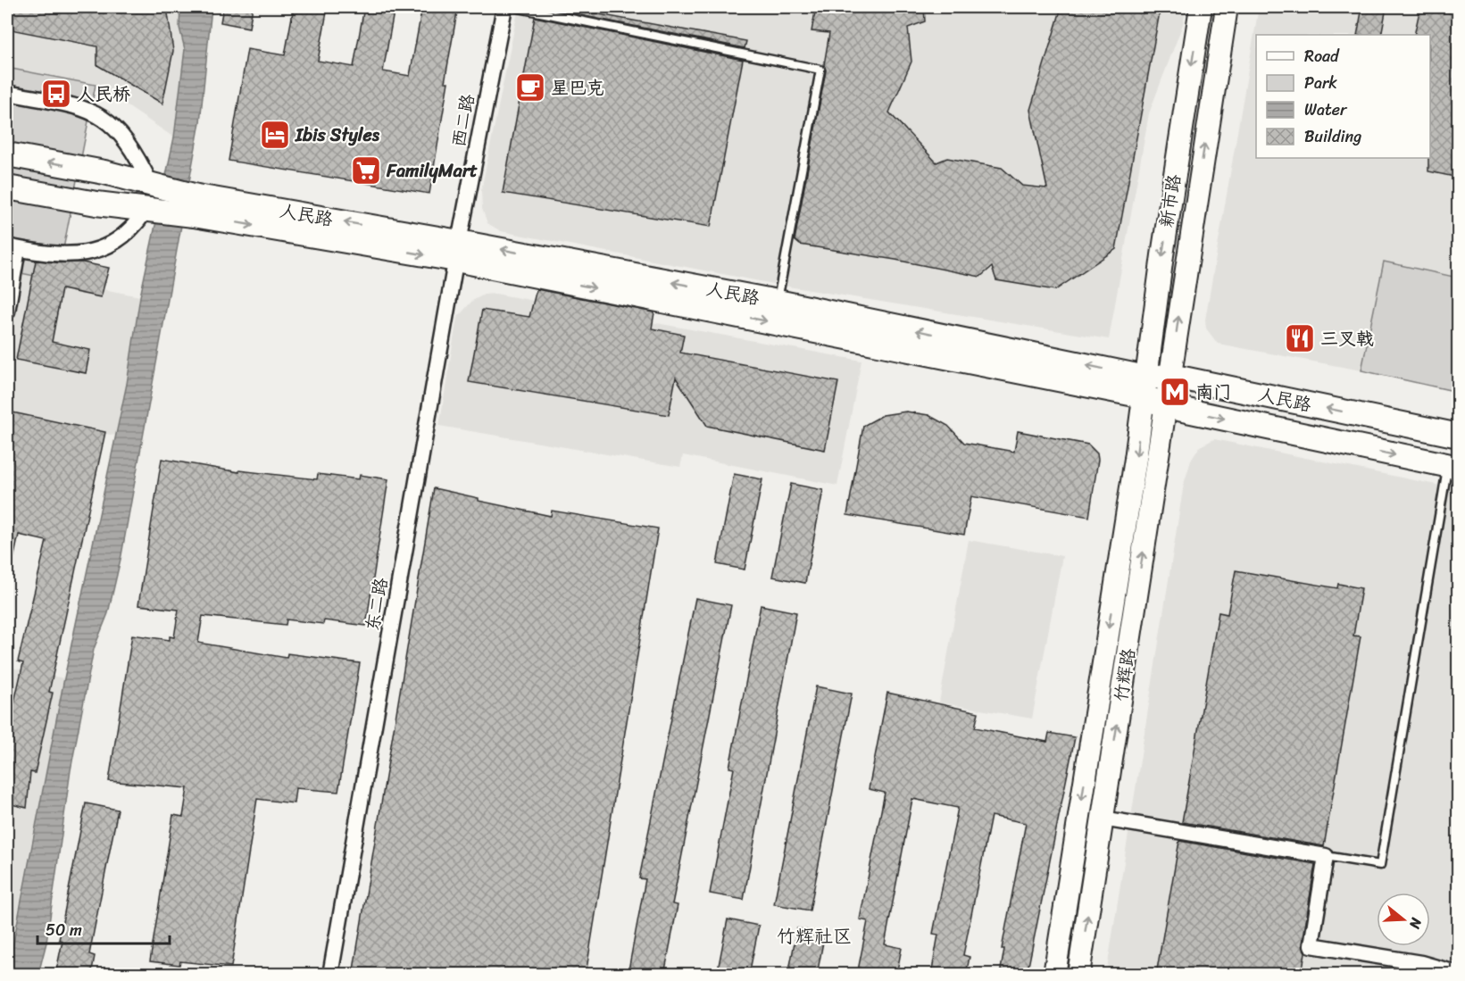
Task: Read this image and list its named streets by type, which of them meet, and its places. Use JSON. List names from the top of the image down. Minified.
{"streets":{"main road":["新市路","人民路","竹辉路"],"street":["西二路","东二路"]},"crossings":[["西二路","人民路"],["西二路","东二路"],["新市路","人民路"],["新市路","竹辉路"],["人民路","东二路"],["人民路","竹辉路"]],"districts":["竹辉社区"],"places":{"cafe":["星巴克"],"bus stop":["人民桥"],"hotel":["Ibis Styles"],"supermarket":["FamilyMart"],"restaurant":["三叉戟"],"metro station":["南门"]},"legend":["Road","Park","Water","Building"],"scale_bar":"50 m","north":"right"}
